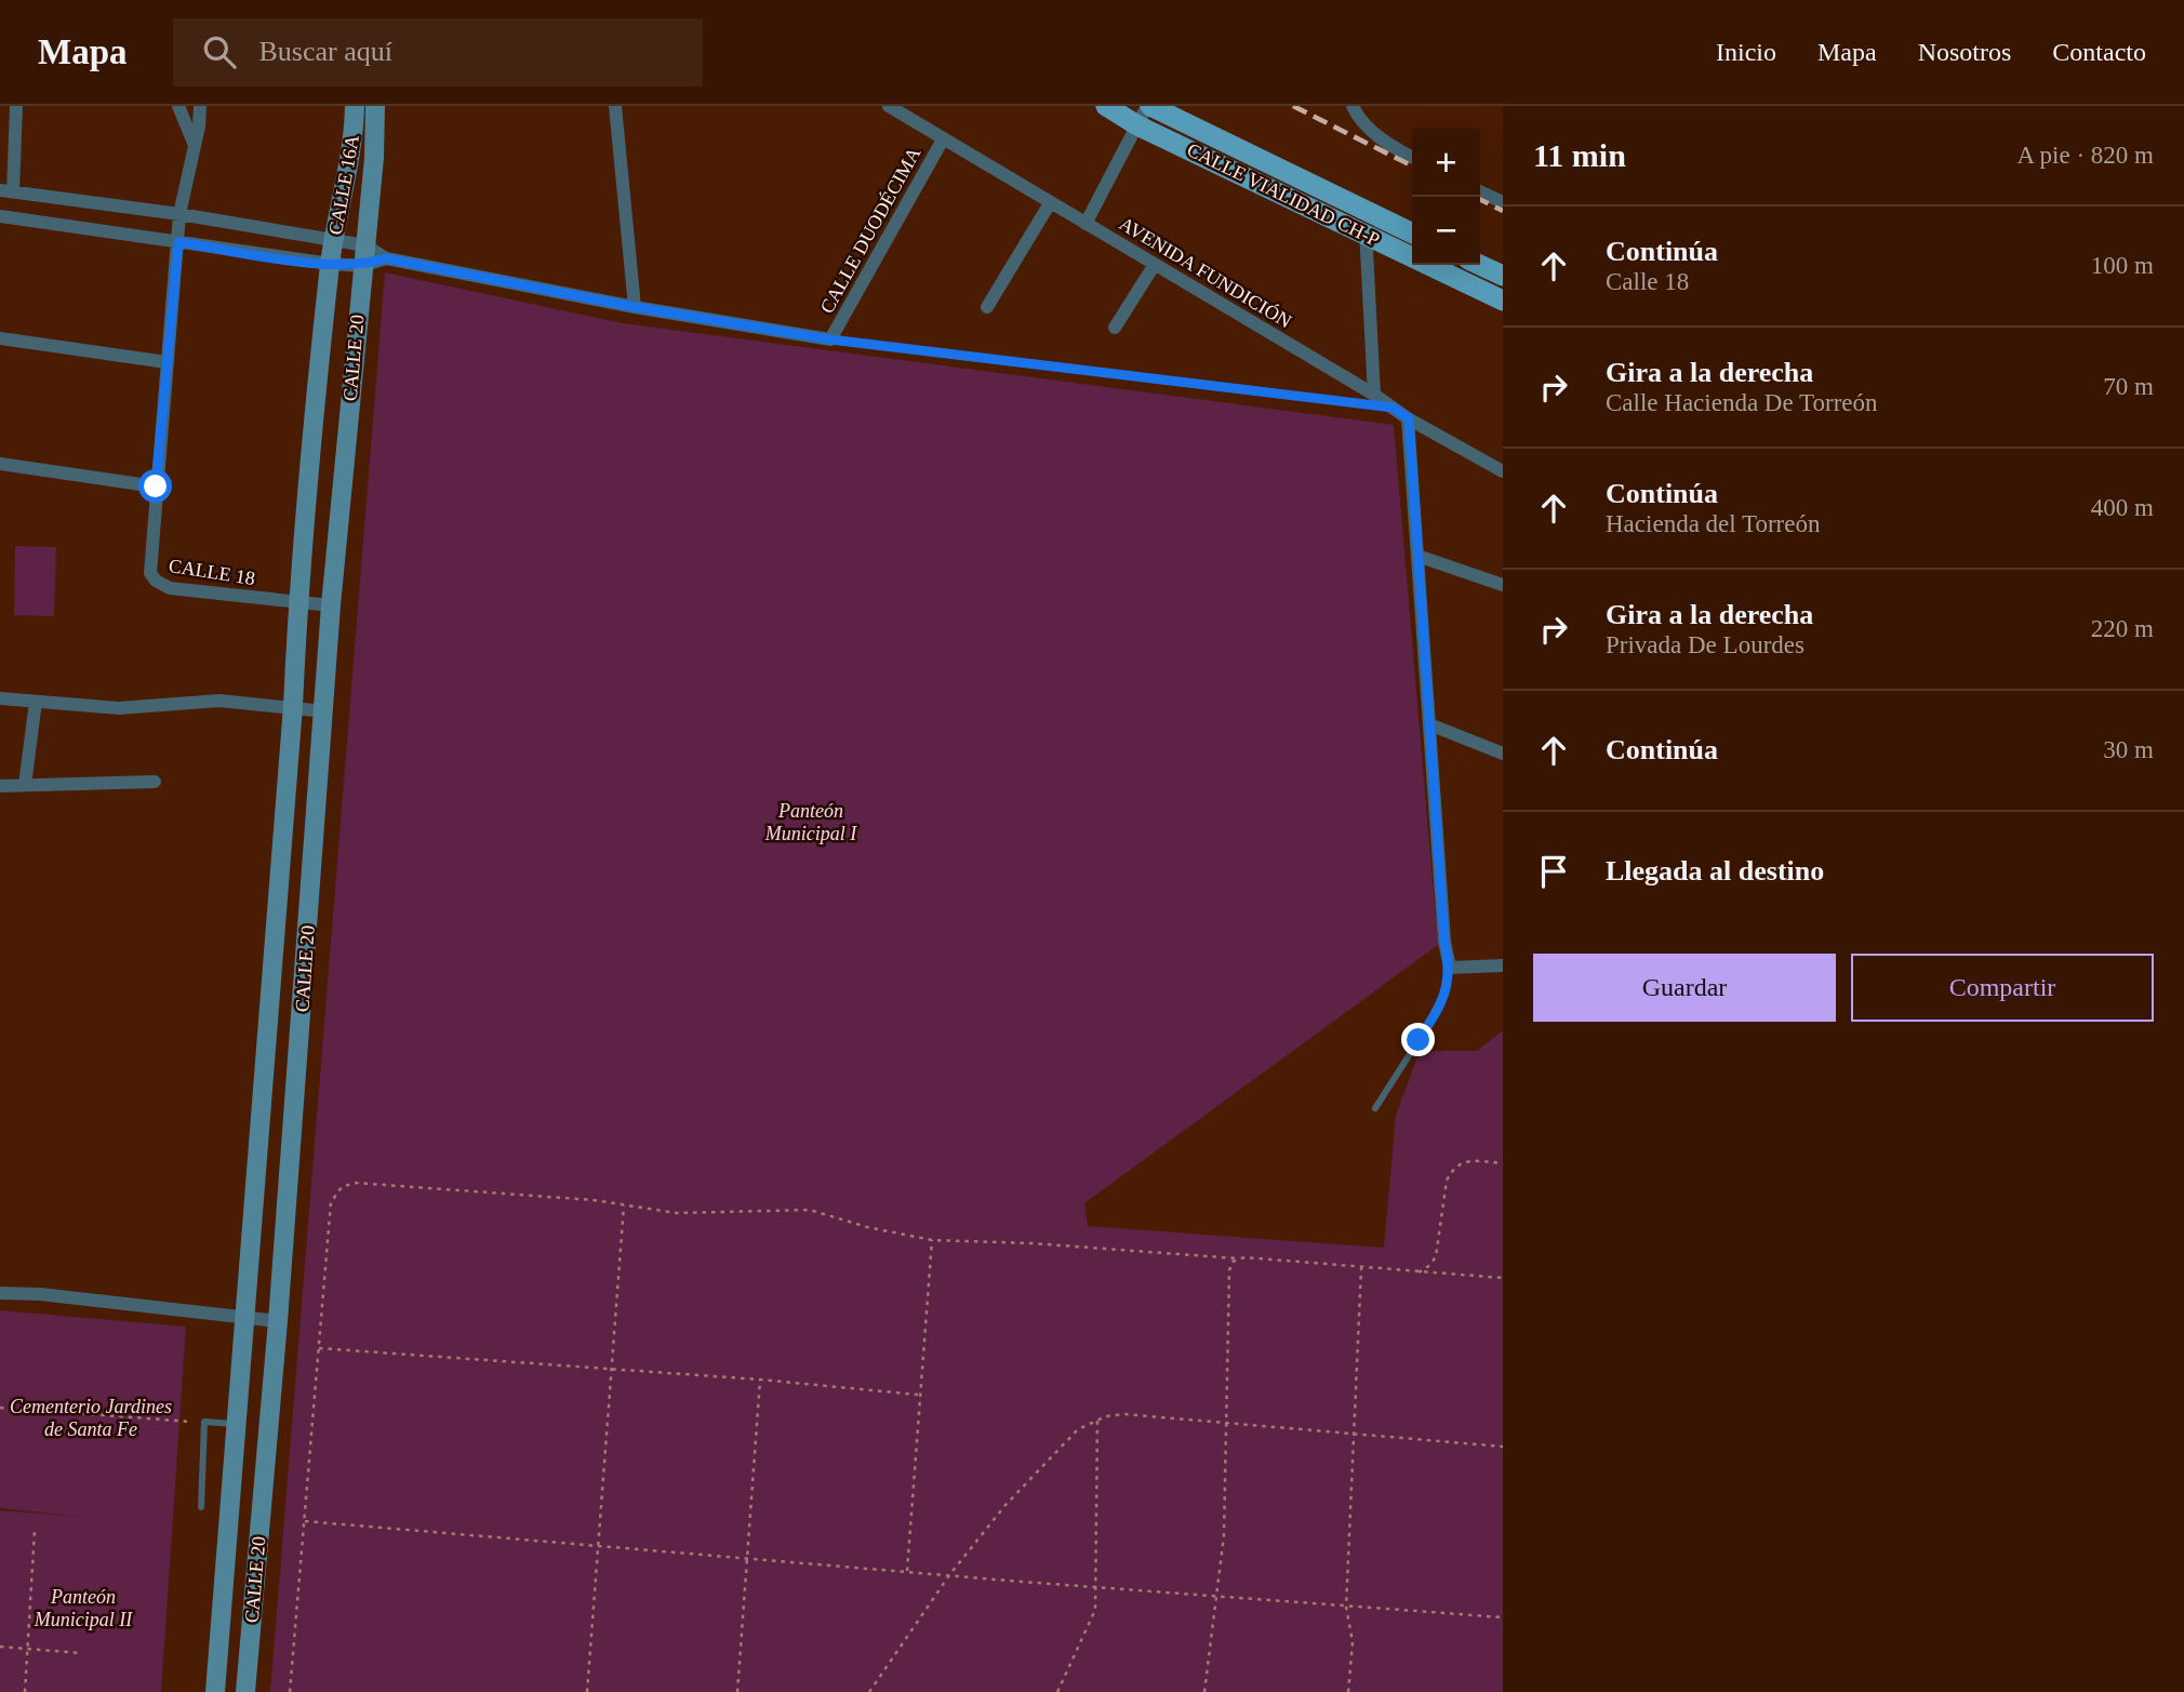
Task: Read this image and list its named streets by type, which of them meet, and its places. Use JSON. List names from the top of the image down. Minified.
{"streets":{"main road":["CALLE 16A","CALLE VIALIDAD CH-P","CALLE 20"],"street":["CALLE DUODÉCIMA","AVENIDA FUNDICIÓN","CALLE 18"]},"crossings":[["CALLE 16A","CALLE 20"],["CALLE DUODÉCIMA","AVENIDA FUNDICIÓN"],["CALLE 20","CALLE 18"]],"parks":["Panteón Municipal I","Cementerio Jardines de Santa Fe","Panteón Municipal II"],"page":{"header":"Mapa","search":"Buscar aquí","nav":["Inicio","Mapa","Nosotros","Contacto"],"heading":["11 min","A pie · 820 m"],"map_buttons":["+","−"],"list":[["Continúa","Calle 18","100 m"],["Gira a la derecha","Calle Hacienda De Torreón","70 m"],["Continúa","Hacienda del Torreón","400 m"],["Gira a la derecha","Privada De Lourdes","220 m"],["Continúa","30 m"],"Llegada al destino"],"buttons":["Guardar","Compartir"]}}
